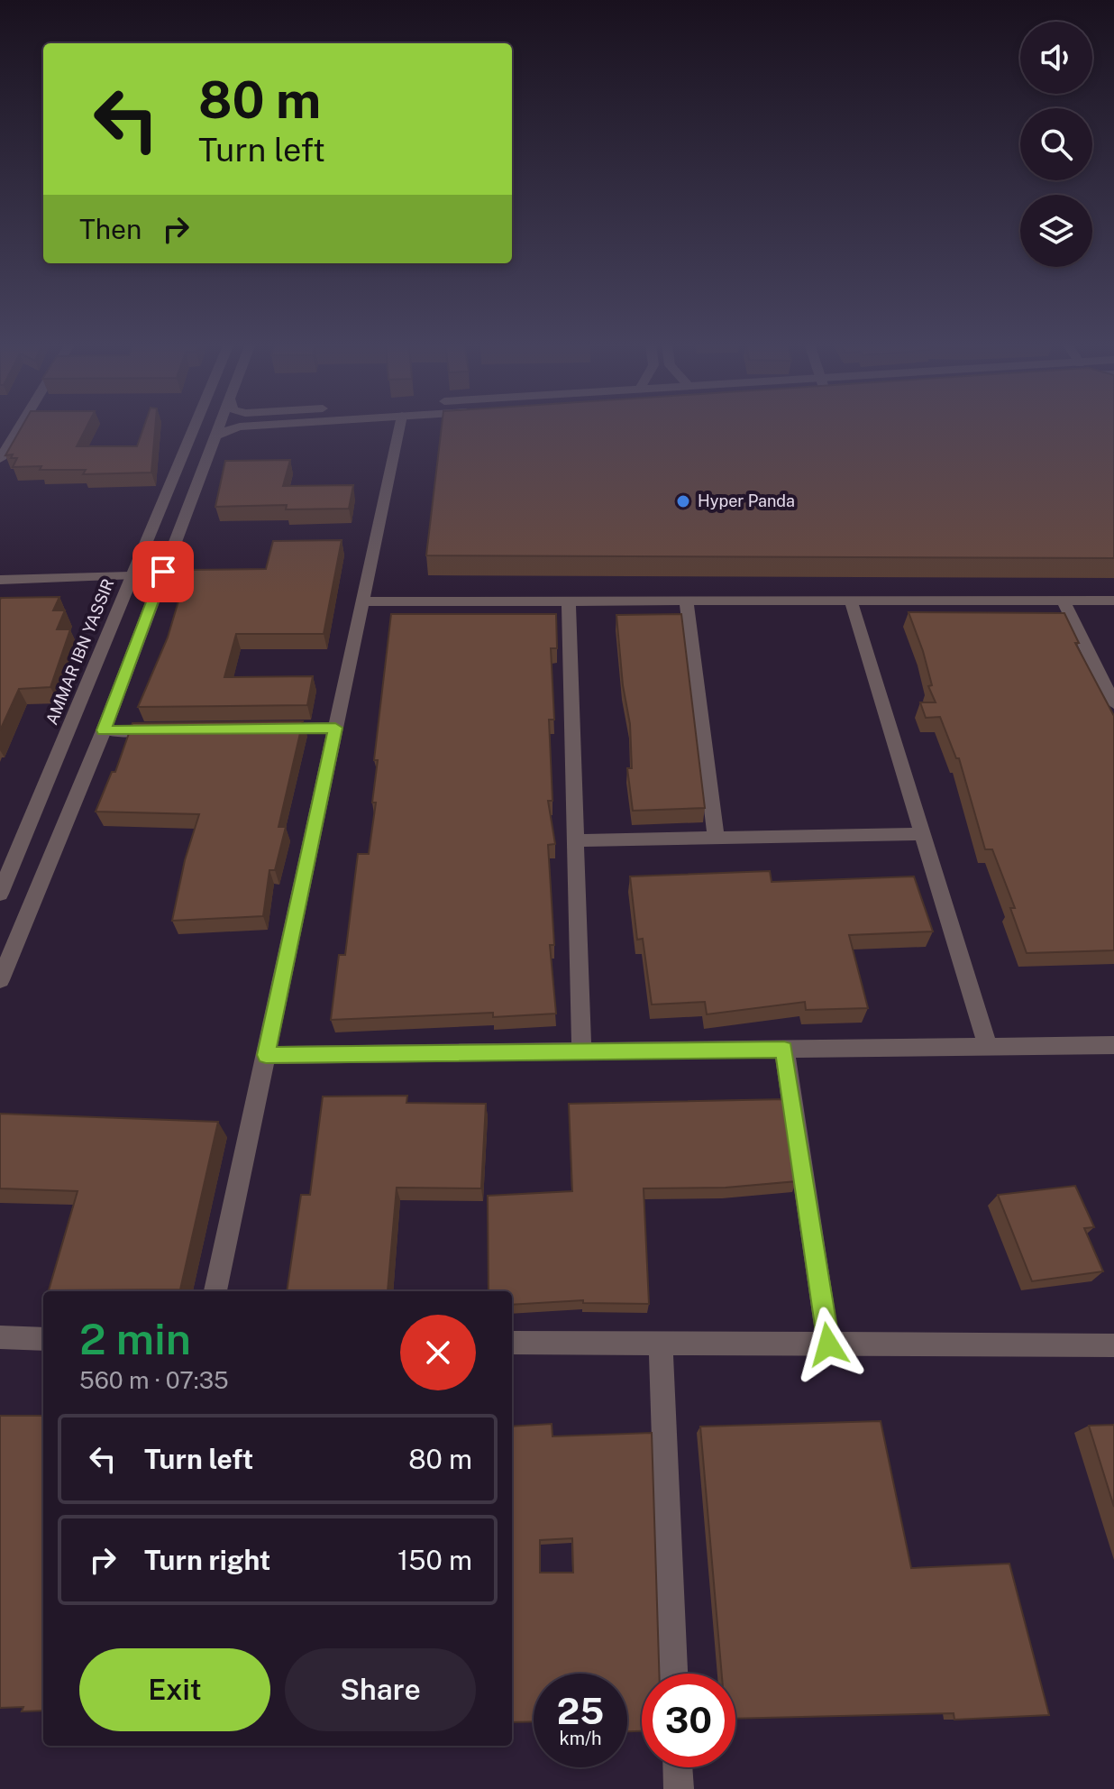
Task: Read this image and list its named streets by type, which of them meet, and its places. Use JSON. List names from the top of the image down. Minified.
{"streets":{"street":["AMMAR IBN YASSIR"]},"places":["Hyper Panda"],"page":{"turn":["80 m","Turn left"],"then":"Then","heading":["2 min","560 m · 07:35"],"list":[{"name":"Turn left","value":"80 m"},{"name":"Turn right","value":"150 m"}],"buttons":["Exit","Share"],"speed":"25 km/h","limit":"30"}}
